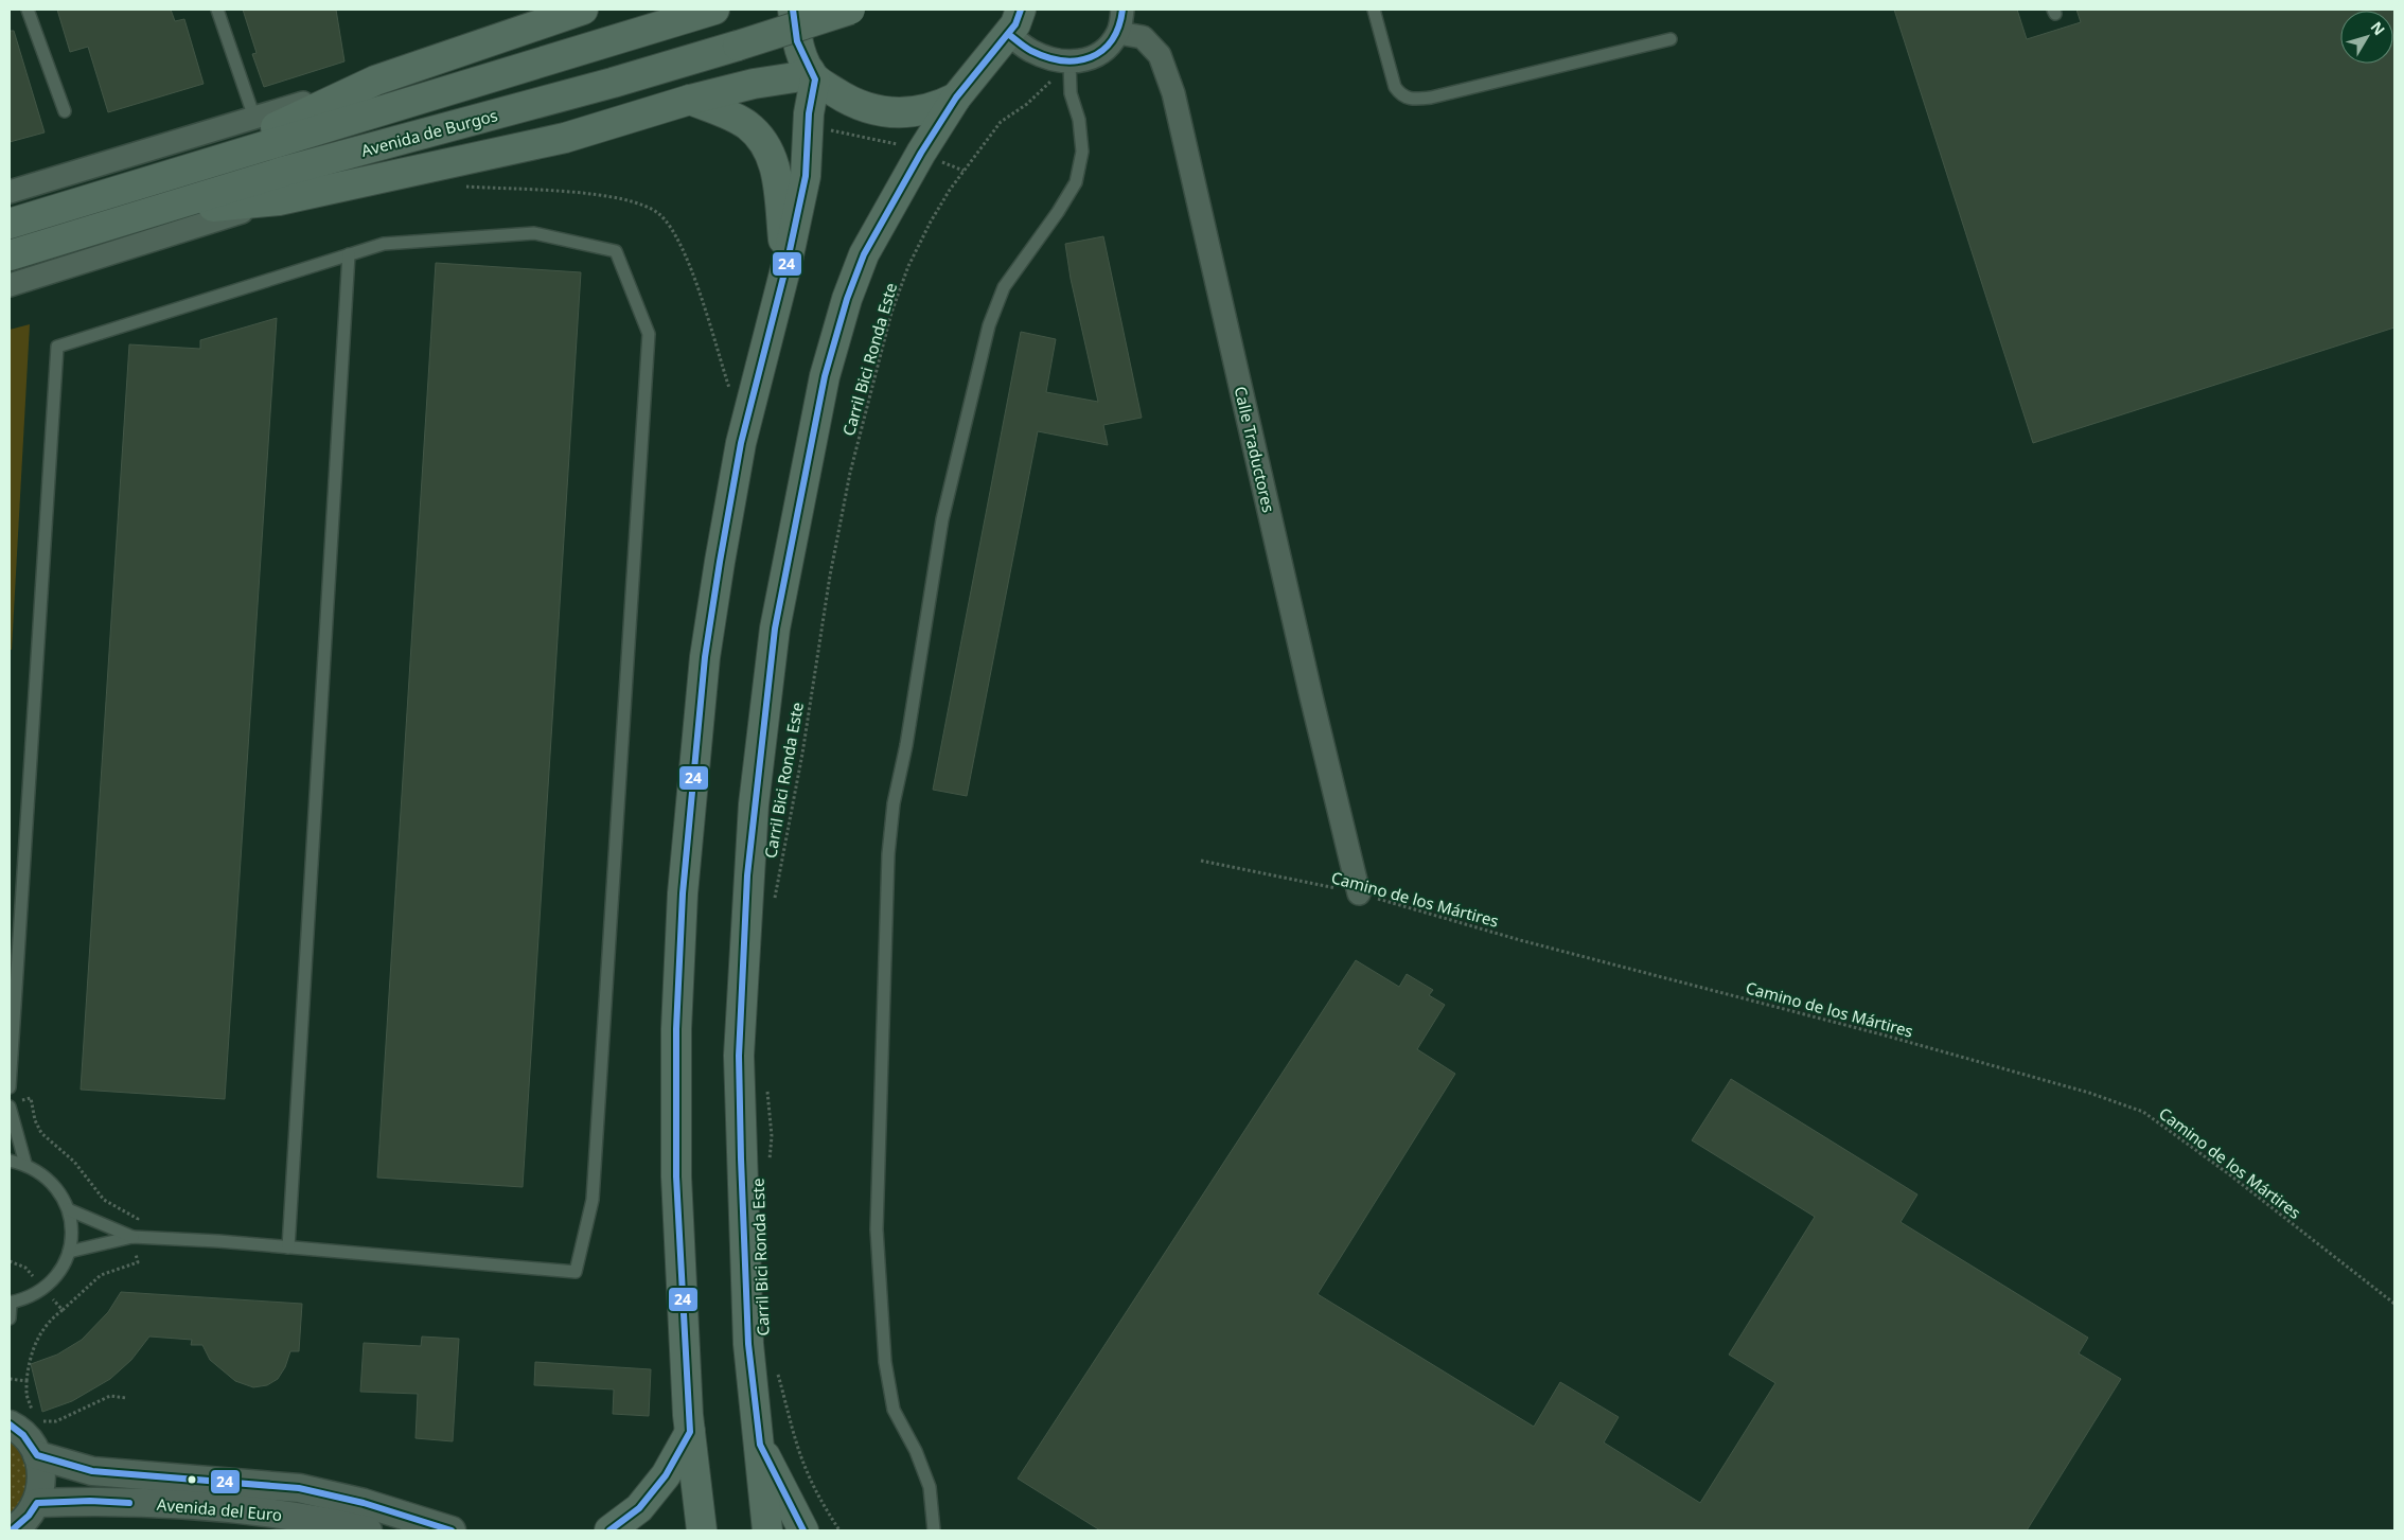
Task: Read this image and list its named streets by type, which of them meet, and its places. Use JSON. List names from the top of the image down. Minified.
{"streets":{"highway":["Avenida de Burgos"],"street":["Calle Traductores","Avenida del Euro"],"path":["Carril Bici Ronda Este","Camino de los Mártires"]},"crossings":[["Calle Traductores","Camino de los Mártires"]],"lines":["transit line 24"],"north":"top right"}
